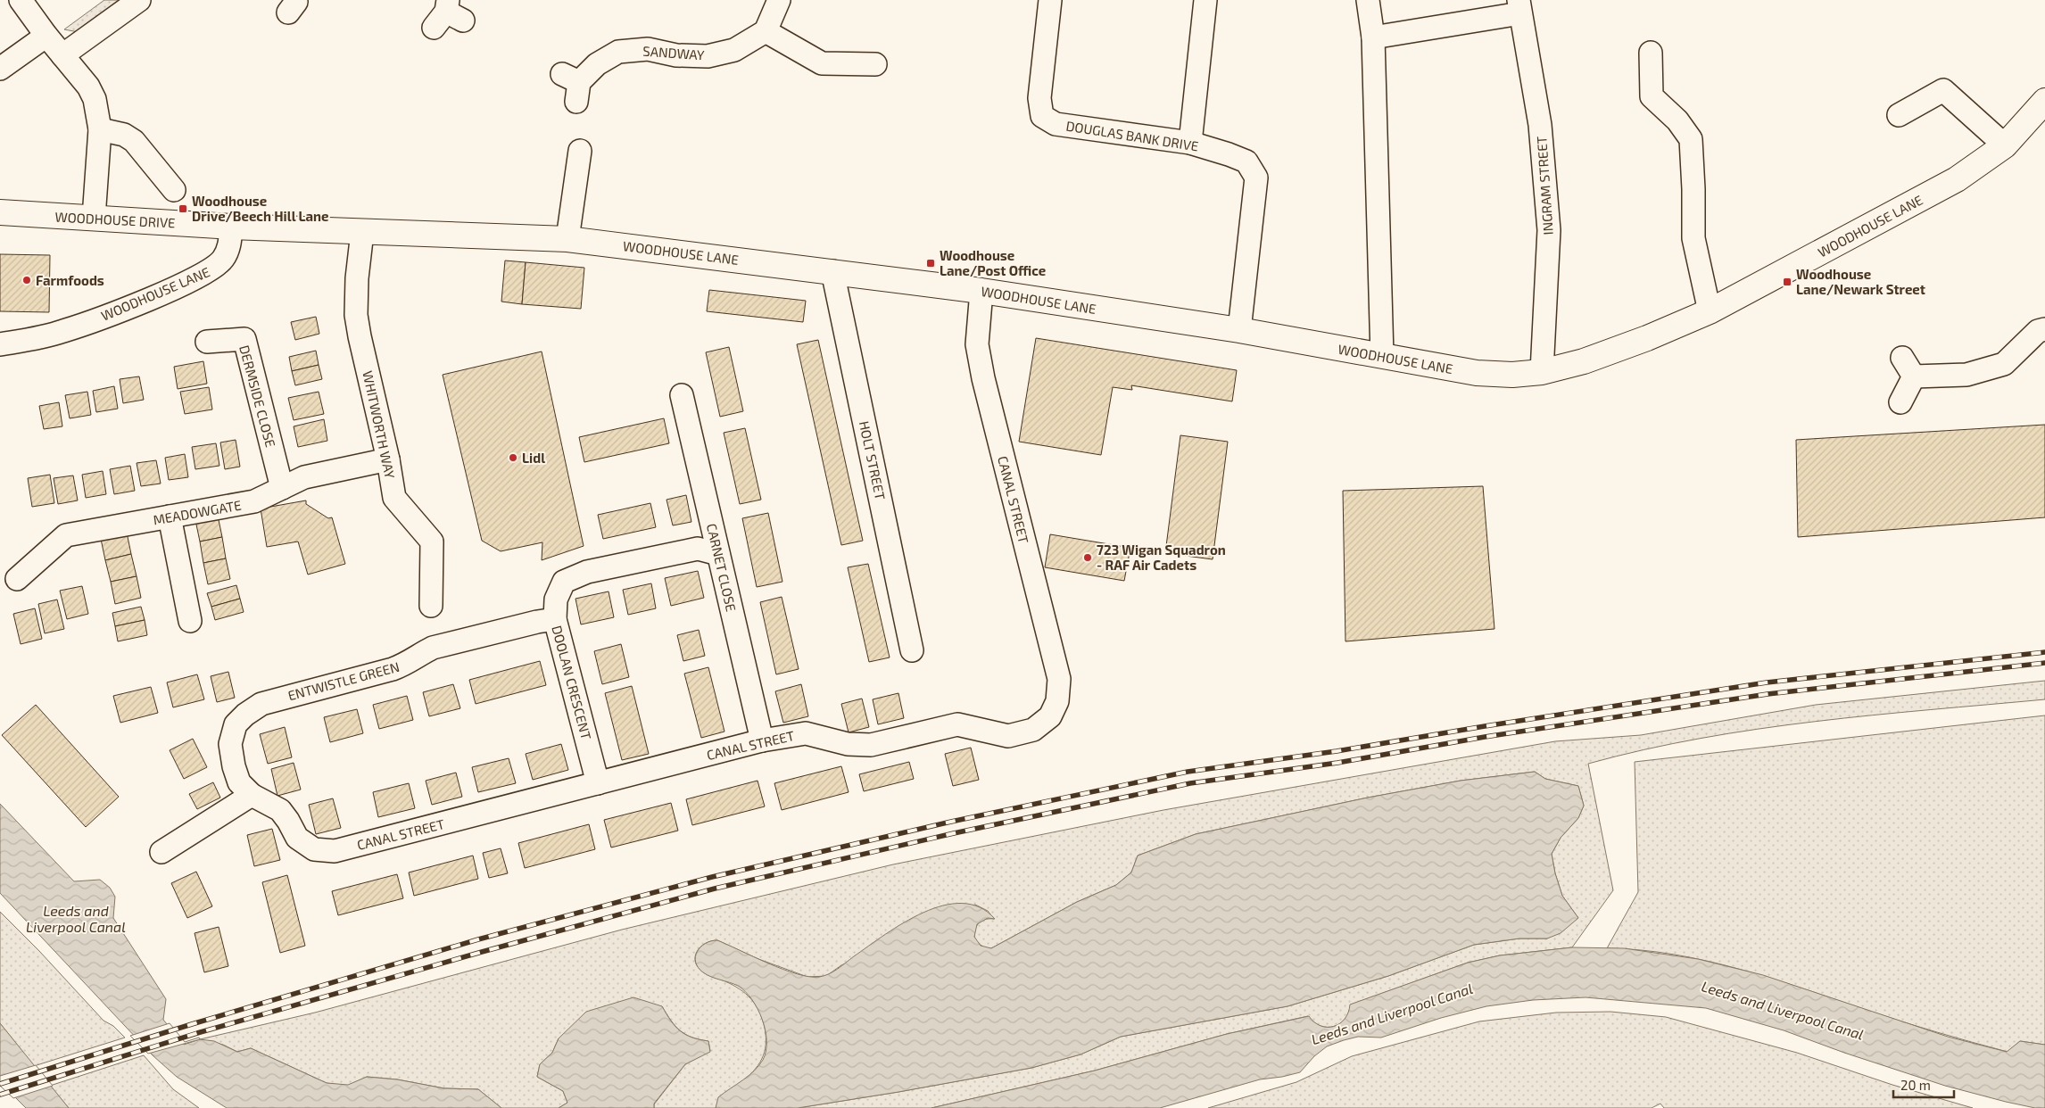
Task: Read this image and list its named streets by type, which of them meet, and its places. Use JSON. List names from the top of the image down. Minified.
{"streets":{"main road":["WOODHOUSE DRIVE","WOODHOUSE LANE"],"street":["SANDWAY","DOUGLAS BANK DRIVE","INGRAM STREET","DERMSIDE CLOSE","WHITWORTH WAY","HOLT STREET","CANAL STREET","MEADOWGATE","CARNET CLOSE","ENTWISTLE GREEN","DOOLAN CRESCENT"]},"crossings":[["DOUGLAS BANK DRIVE","WOODHOUSE LANE"],["INGRAM STREET","WOODHOUSE LANE"],["WOODHOUSE DRIVE","WOODHOUSE LANE"],["WOODHOUSE LANE","WHITWORTH WAY"],["WOODHOUSE LANE","HOLT STREET"],["WOODHOUSE LANE","CANAL STREET"],["DERMSIDE CLOSE","MEADOWGATE"],["WHITWORTH WAY","MEADOWGATE"],["CANAL STREET","CARNET CLOSE"],["CANAL STREET","ENTWISTLE GREEN"],["CANAL STREET","DOOLAN CRESCENT"],["CARNET CLOSE","DOOLAN CRESCENT"],["ENTWISTLE GREEN","DOOLAN CRESCENT"]],"water":["Leeds and Liverpool Canal"],"places":{"transit":["Woodhouse Drive/Beech Hill Lane","Woodhouse Lane/Post Office","Woodhouse Lane/Newark Street"],"other":["Farmfoods","Lidl","723 Wigan Squadron - RAF Air Cadets"]},"scale_bar":"20 m"}
